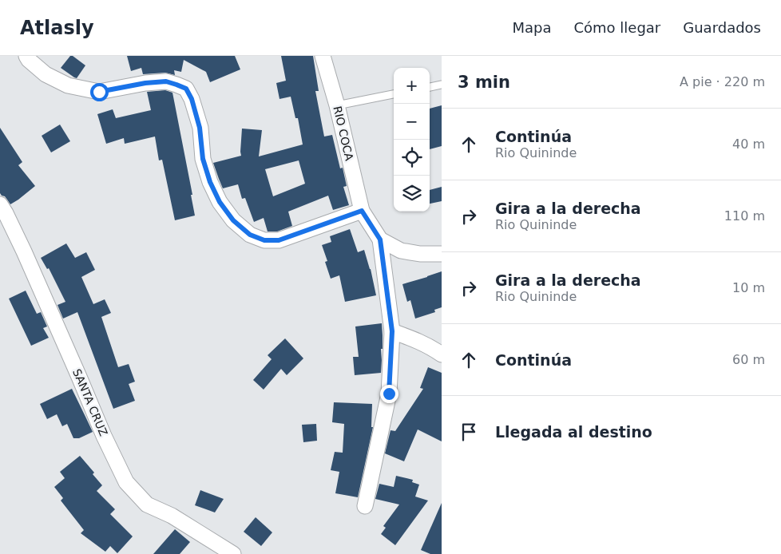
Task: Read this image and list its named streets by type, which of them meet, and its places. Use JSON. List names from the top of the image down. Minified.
{"streets":{"street":["RIO COCA","SANTA CRUZ"]},"page":{"header":"Atlasly","nav":["Mapa","Cómo llegar","Guardados"],"heading":["3 min","A pie · 220 m"],"map_buttons":["+","−"],"list":[["Continúa","Rio Quininde","40 m"],["Gira a la derecha","Rio Quininde","110 m"],["Gira a la derecha","Rio Quininde","10 m"],["Continúa","60 m"],"Llegada al destino"]}}
